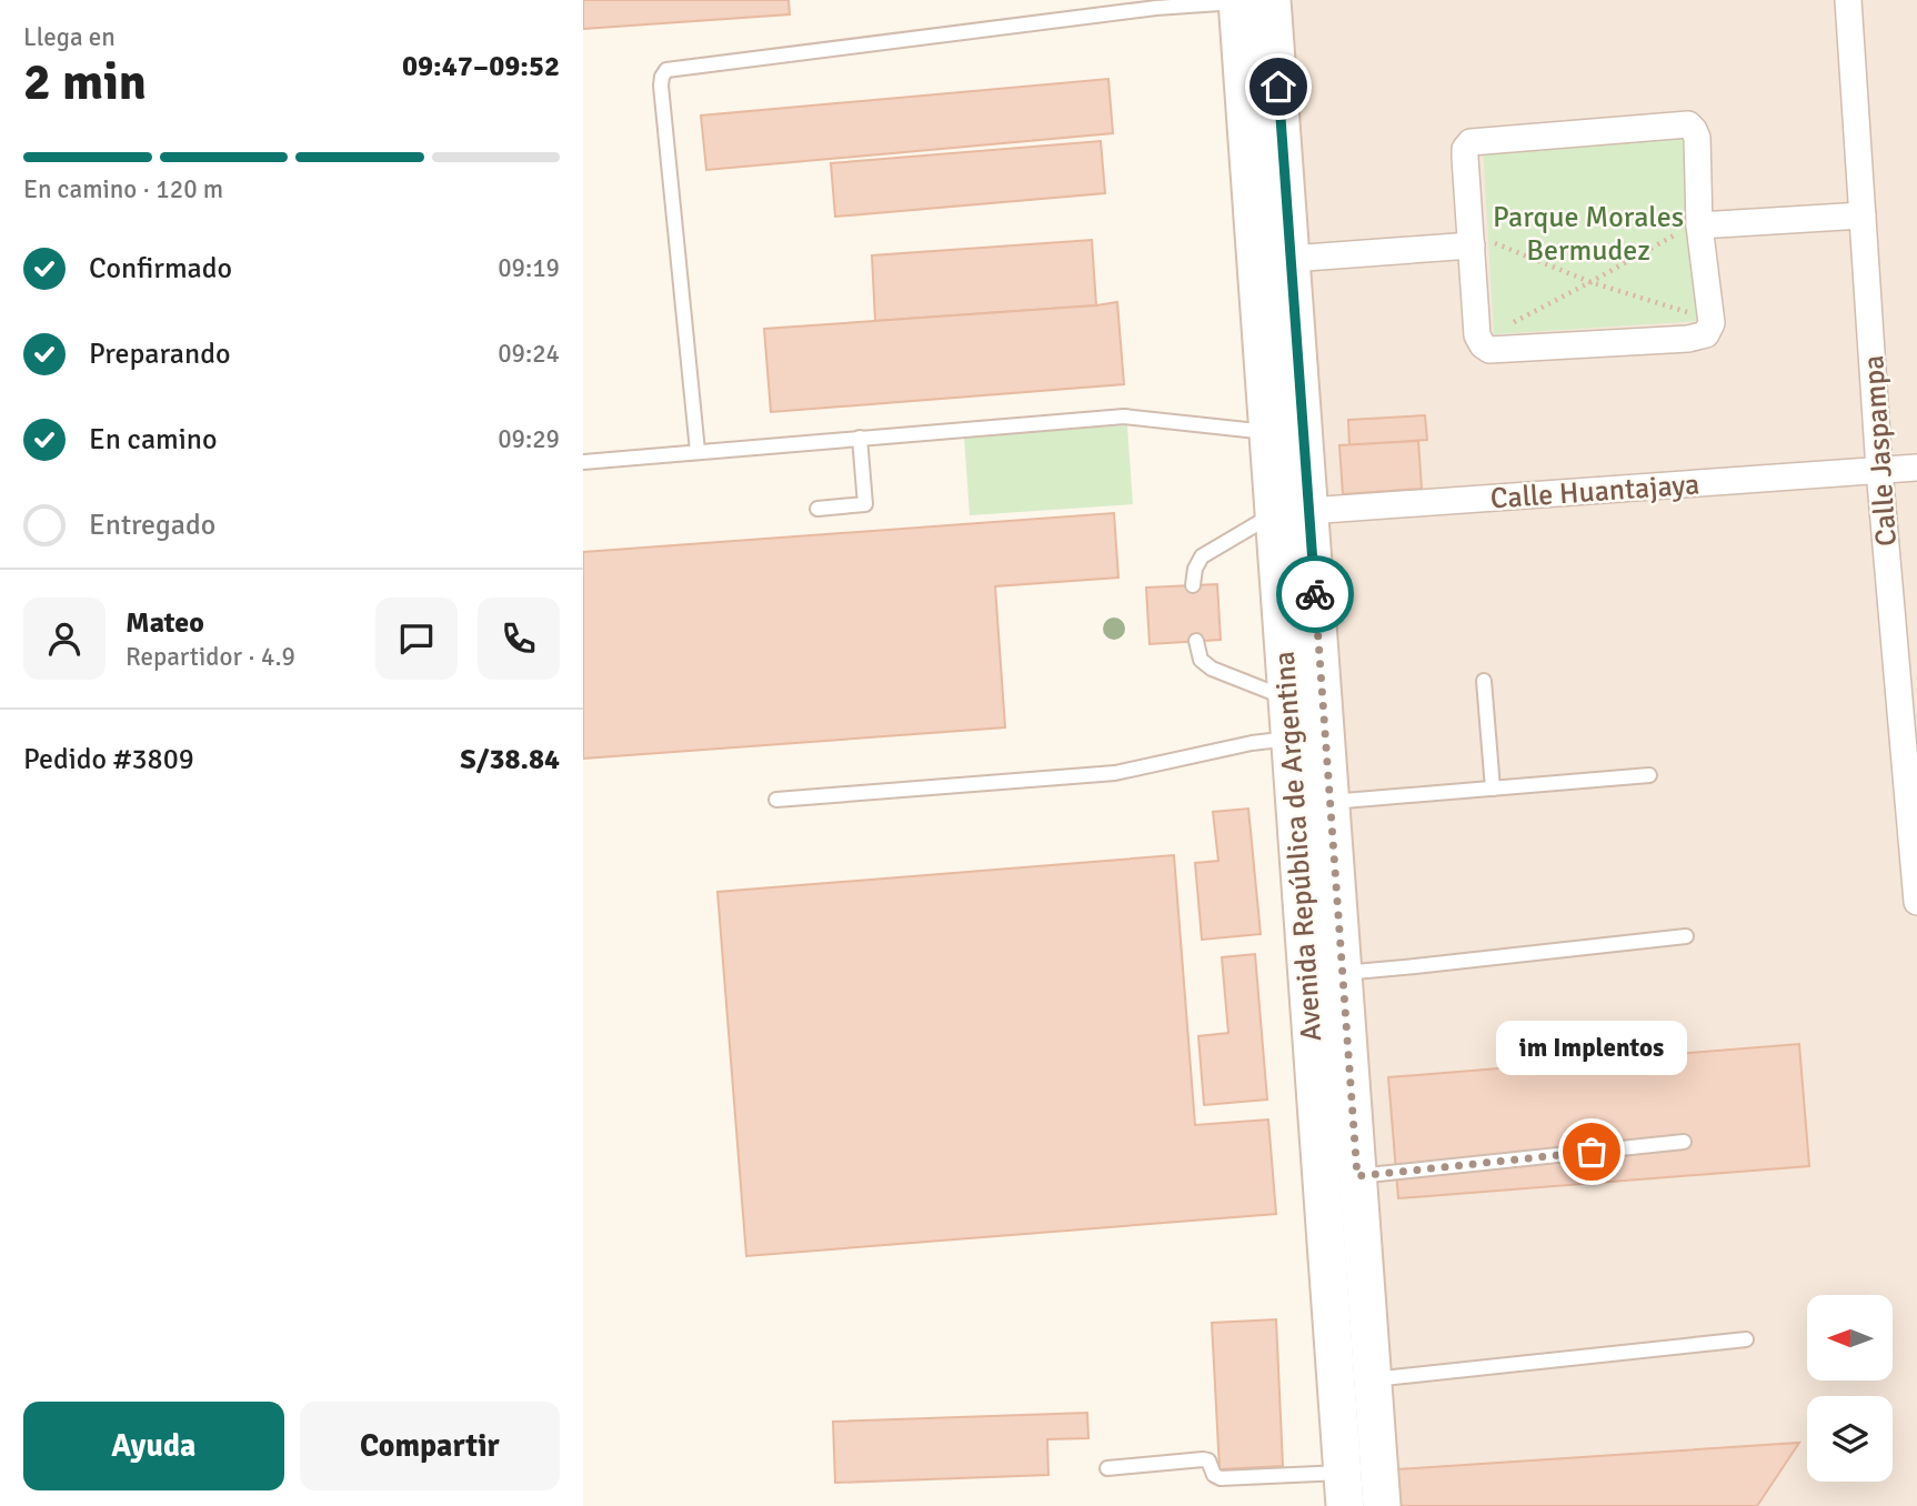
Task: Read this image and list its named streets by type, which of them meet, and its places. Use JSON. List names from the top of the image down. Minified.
{"streets":{"main road":["Avenida República de Argentina"],"street":["Calle Jaspampa","Calle Huantajaya"]},"crossings":[["Calle Jaspampa","Calle Huantajaya"],["Calle Huantajaya","Avenida República de Argentina"]],"parks":["Parque Morales Bermudez"],"places":["im Implentos"],"north":"left","page":{"heading":["2 min","Llega en","09:47–09:52"],"panel":["Mateo","Repartidor · 4.9","Pedido #3809","S/38.84"],"bar":"En camino · 120 m","list":[["Confirmado","09:19"],["Preparando","09:24"],["En camino","09:29"],"Entregado"],"bubble":"im Implentos","buttons":["Ayuda","Compartir"]}}
